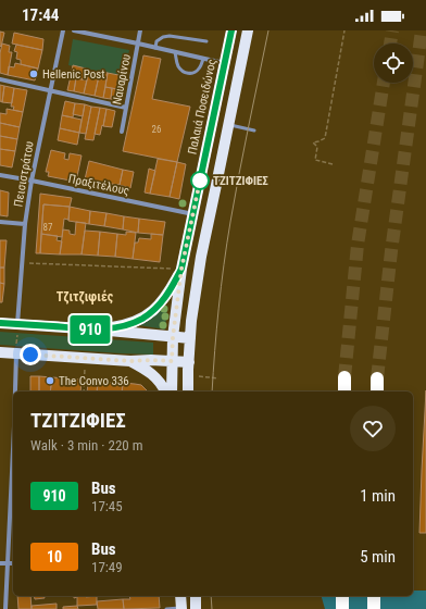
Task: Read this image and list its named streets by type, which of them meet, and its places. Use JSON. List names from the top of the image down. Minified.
{"streets":{"main road":["Παλαιά Ποσειδώνος"],"street":["Ναυαρίνου","Πεισιστράτου","Πραξιτέλους"]},"crossings":[["Παλαιά Ποσειδώνος","Πραξιτέλους"],["Πεισιστράτου","Πραξιτέλους"]],"districts":["Τζιτζιφιές"],"places":["Hellenic Post","ΤΖΙΤΖΙΦΙΕΣ","The Convo 336"],"lines":["bus line 910"],"house_numbers":["26","87"],"page":{"status":"17:44","on_map":"910","heading":["ΤΖΙΤΖΙΦΙΕΣ","Walk · 3 min · 220 m"],"list":[{"mark":"910","name":"Bus","note":"17:45","value":"1 min"},{"mark":"10","name":"Bus","note":"17:49","value":"5 min"}]}}
